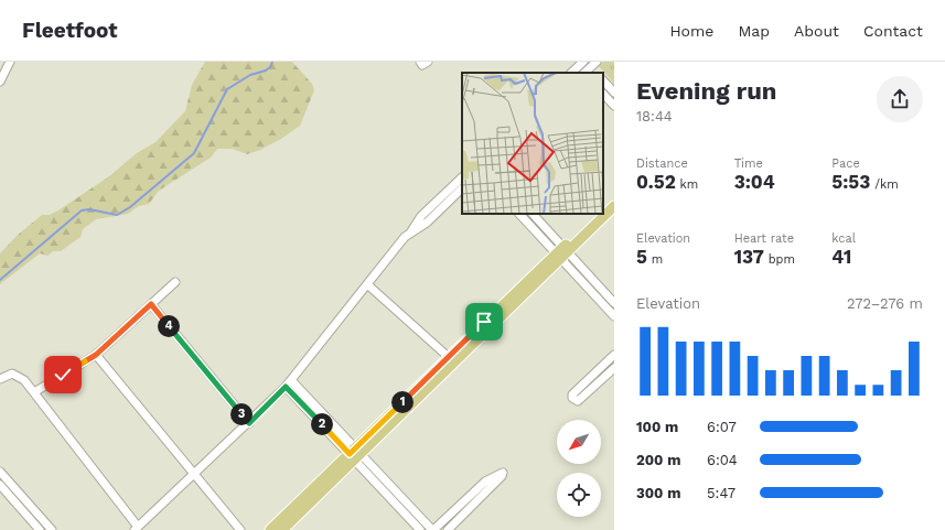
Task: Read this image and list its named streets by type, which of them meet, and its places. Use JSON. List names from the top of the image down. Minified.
{"north":"bottom left","page":{"header":"Fleetfoot","nav":["Home","Map","About","Contact"],"heading":["Evening run","18:44"],"stats":[["Distance","0.52 km"],["Time","3:04"],["Pace","5:53 /km"],["Elevation","5 m"],["Heart rate","137 bpm"],["kcal","41"]],"chart":["Elevation","272–276 m"],"pins":["4","1","3","2"],"list":[{"name":"100 m","note":"6:07"},{"name":"200 m","note":"6:04"},{"name":"300 m","note":"5:47"}]}}
